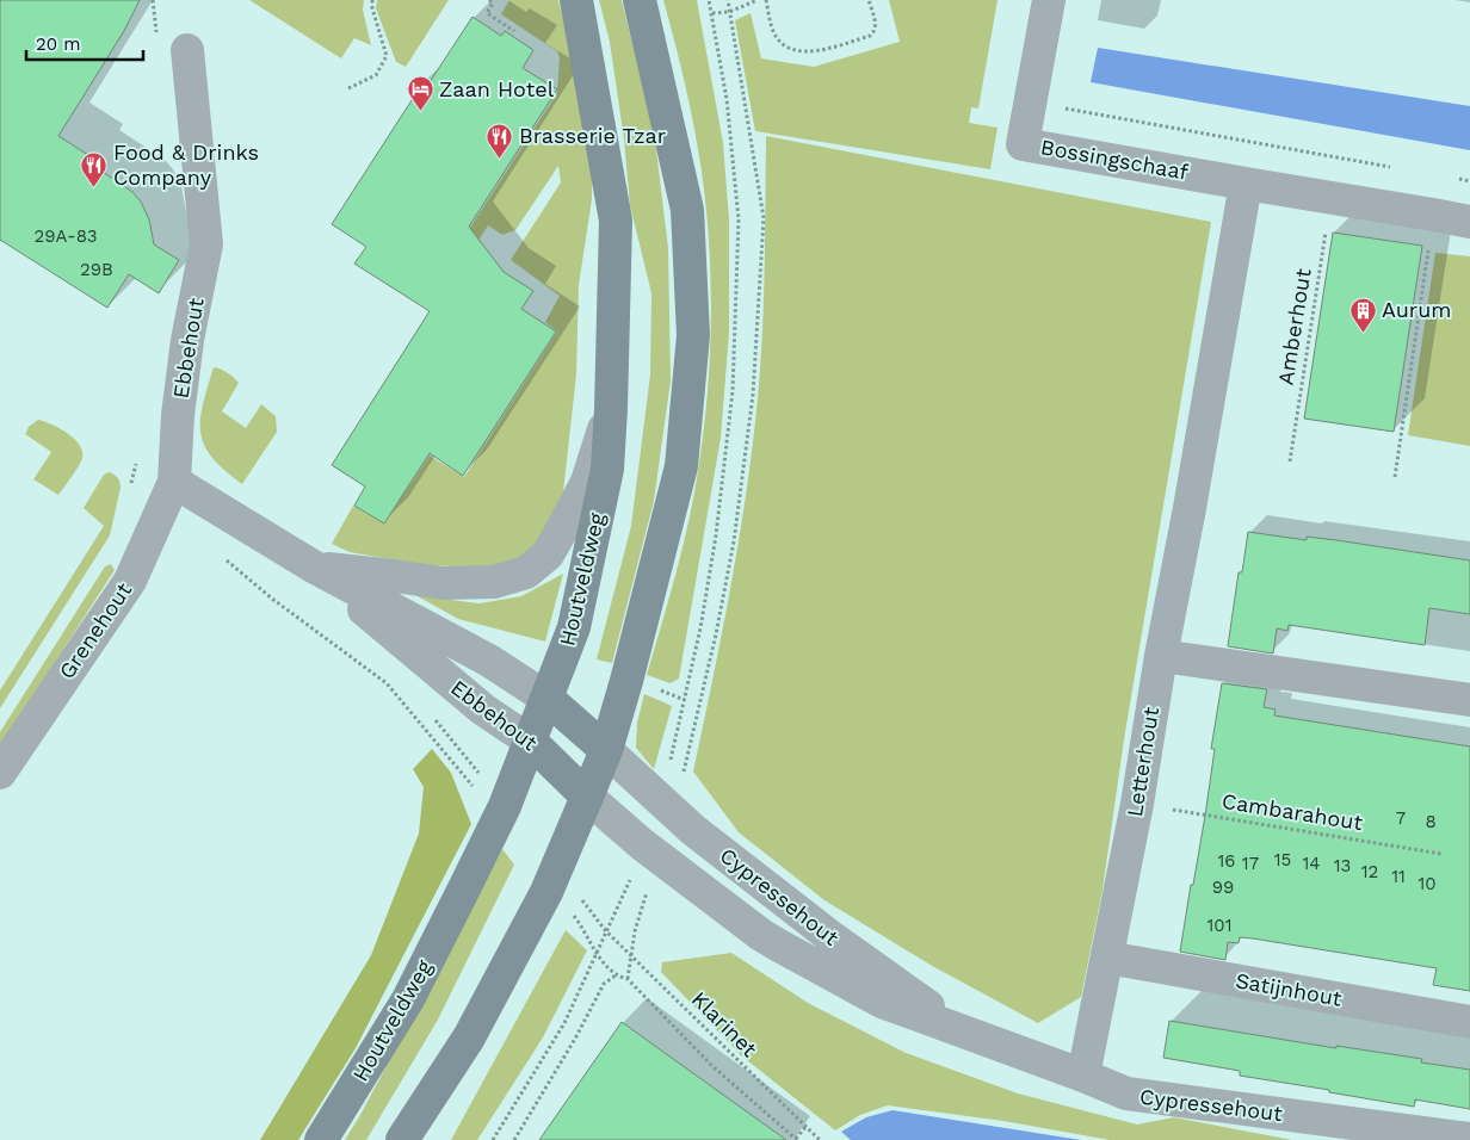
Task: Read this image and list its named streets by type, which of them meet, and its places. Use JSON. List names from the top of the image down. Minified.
{"streets":{"street":["Bossingschaaf","Ebbehout","Houtveldweg","Grenehout","Letterhout","Cypressehout","Satijnhout"],"path":["Amberhout","Cambarahout","Klarinet"]},"crossings":[["Bossingschaaf","Amberhout"],["Bossingschaaf","Letterhout"],["Ebbehout","Houtveldweg"],["Ebbehout","Grenehout"],["Ebbehout","Cypressehout"],["Letterhout","Cambarahout"],["Letterhout","Cypressehout"],["Letterhout","Satijnhout"]],"places":{"hotel":["Zaan Hotel"],"restaurant":["Brasserie Tzar","Food & Drinks Company"],"building":["Aurum"]},"house_numbers":["29A-83","29B","7","8","15","16","17","14","13","12","11","10","99","101"],"scale_bar":"20 m"}
